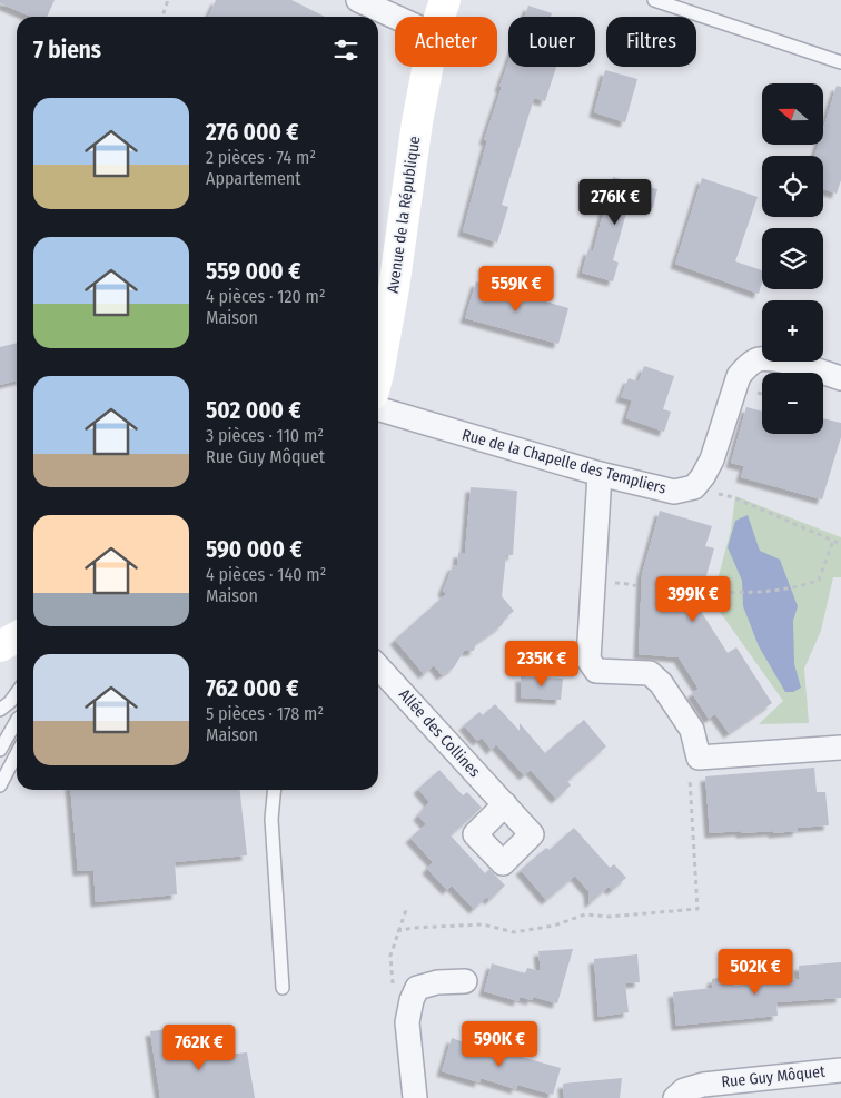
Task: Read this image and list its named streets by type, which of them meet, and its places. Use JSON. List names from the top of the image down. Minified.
{"streets":{"street":["Avenue de la République","Rue de la Chapelle des Templiers","Allée des Collines","Rue Guy Môquet"]},"north":"left","page":{"chip":["Acheter","Louer","Filtres"],"heading":"7 biens","map_buttons":["+","−"],"list":[{"name":"276 000 €","note":"2 pièces · 74 m² · Appartement"},{"name":"559 000 €","note":"4 pièces · 120 m² · Maison"},{"name":"502 000 €","note":"3 pièces · 110 m² · Rue Guy Môquet"},{"name":"590 000 €","note":"4 pièces · 140 m² · Maison"},{"name":"762 000 €","note":"5 pièces · 178 m² · Maison"}],"price":["276K €","559K €","399K €","235K €","502K €","590K €","762K €"]}}
